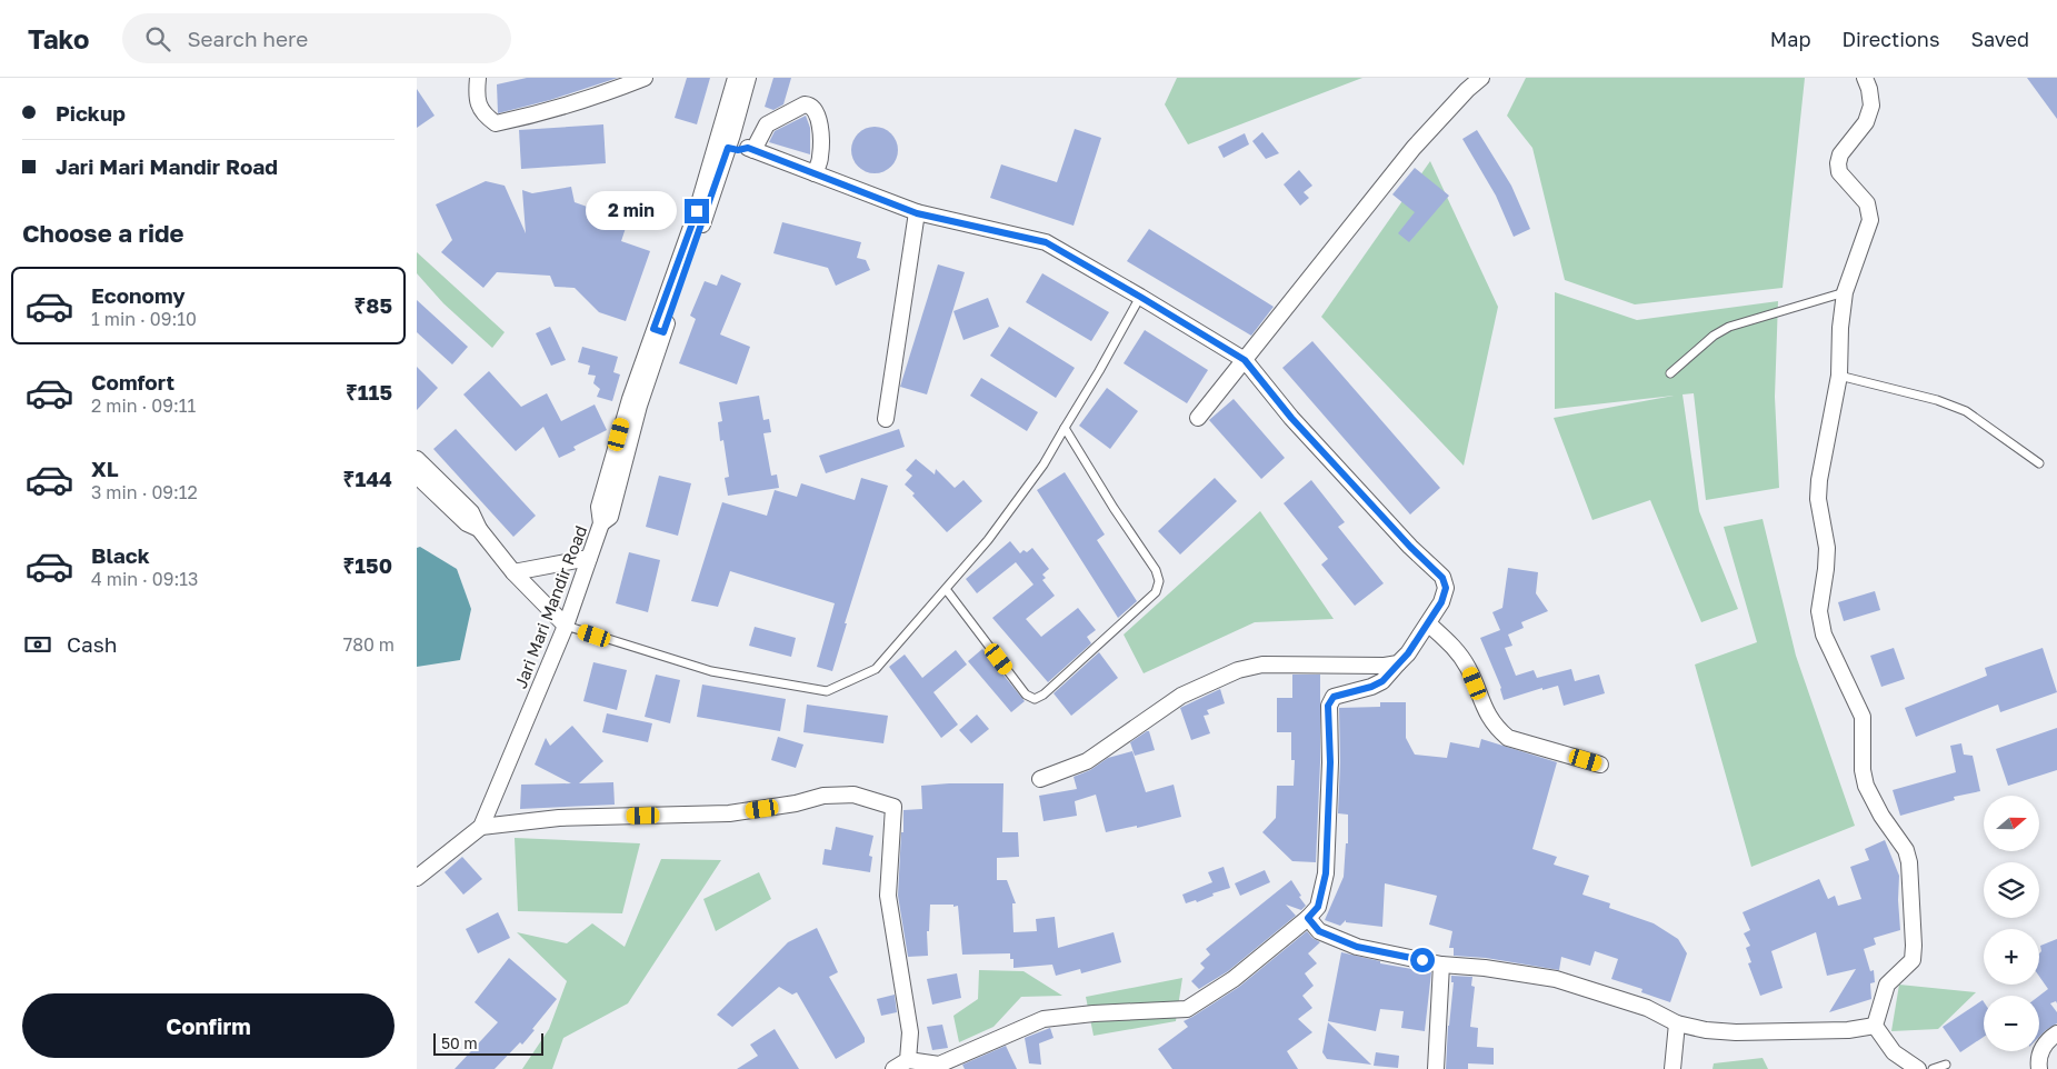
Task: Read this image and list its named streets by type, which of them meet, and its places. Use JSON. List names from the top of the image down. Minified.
{"streets":{"street":["Jari Mari Mandir Road"]},"scale_bar":"50 m","north":"right","page":{"header":"Tako","search":"Search here","nav":["Map","Directions","Saved"],"banner":["Pickup","Jari Mari Mandir Road"],"bubble":"2 min","heading":"Choose a ride","list":[{"name":"Economy","note":"1 min · 09:10","value":"₹85"},{"name":"Comfort","note":"2 min · 09:11","value":"₹115"},{"name":"XL","note":"3 min · 09:12","value":"₹144"},{"name":"Black","note":"4 min · 09:13","value":"₹150"}],"pay":["Cash","780 m"],"map_buttons":["+","−"],"buttons":"Confirm","scale":"50 m"}}
